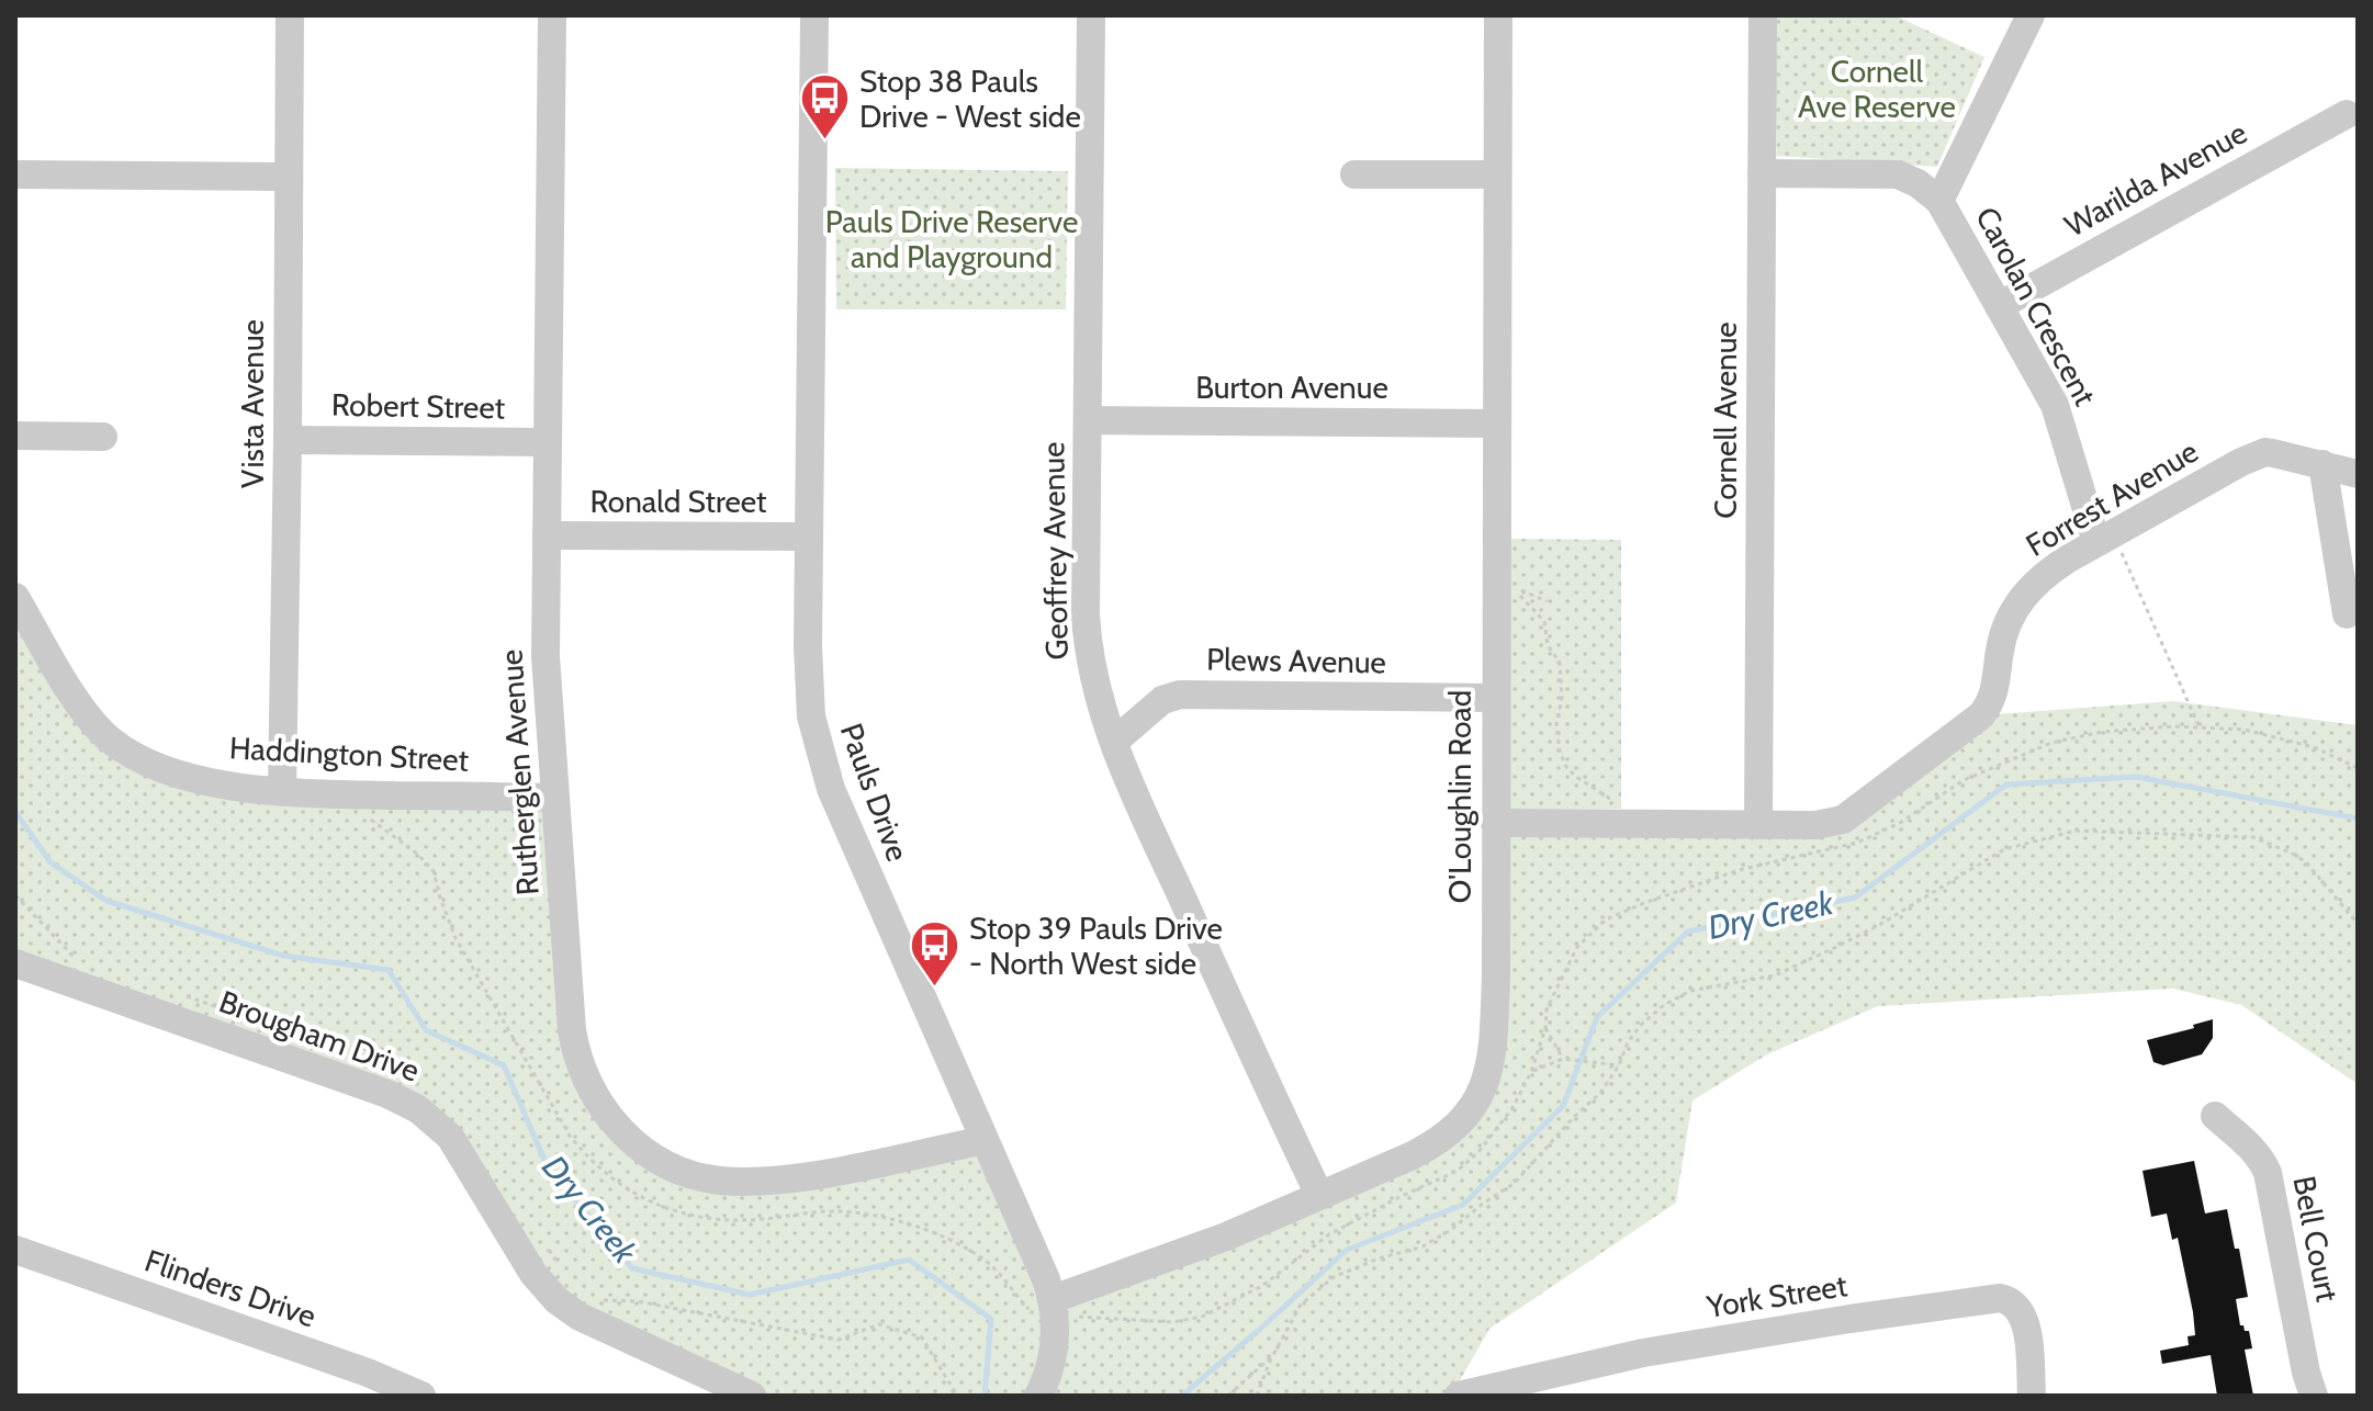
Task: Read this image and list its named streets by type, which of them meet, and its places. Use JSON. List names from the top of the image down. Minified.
{"streets":{"street":["Warilda Avenue","Carolan Crescent","Burton Avenue","Vista Avenue","Robert Street","Cornell Avenue","Forrest Avenue","Ronald Street","Geoffrey Avenue","Plews Avenue","Haddington Street","Rutherglen Avenue","Pauls Drive","O'Loughlin Road","Brougham Drive","Bell Court","Flinders Drive","York Street"]},"crossings":[["Warilda Avenue","Carolan Crescent"],["Carolan Crescent","Forrest Avenue"],["Burton Avenue","Geoffrey Avenue"],["Burton Avenue","O'Loughlin Road"],["Vista Avenue","Robert Street"],["Vista Avenue","Haddington Street"],["Robert Street","Rutherglen Avenue"],["Cornell Avenue","Forrest Avenue"],["Forrest Avenue","O'Loughlin Road"],["Ronald Street","Rutherglen Avenue"],["Ronald Street","Pauls Drive"],["Geoffrey Avenue","Plews Avenue"],["Geoffrey Avenue","O'Loughlin Road"],["Plews Avenue","O'Loughlin Road"],["Haddington Street","Rutherglen Avenue"],["Rutherglen Avenue","Pauls Drive"],["Pauls Drive","O'Loughlin Road"]],"water":["Dry Creek"],"parks":["Cornell Ave Reserve","Pauls Drive Reserve and Playground"],"places":{"bus stop":["Stop 38 Pauls Drive - West side","Stop 39 Pauls Drive - North West side"]}}
